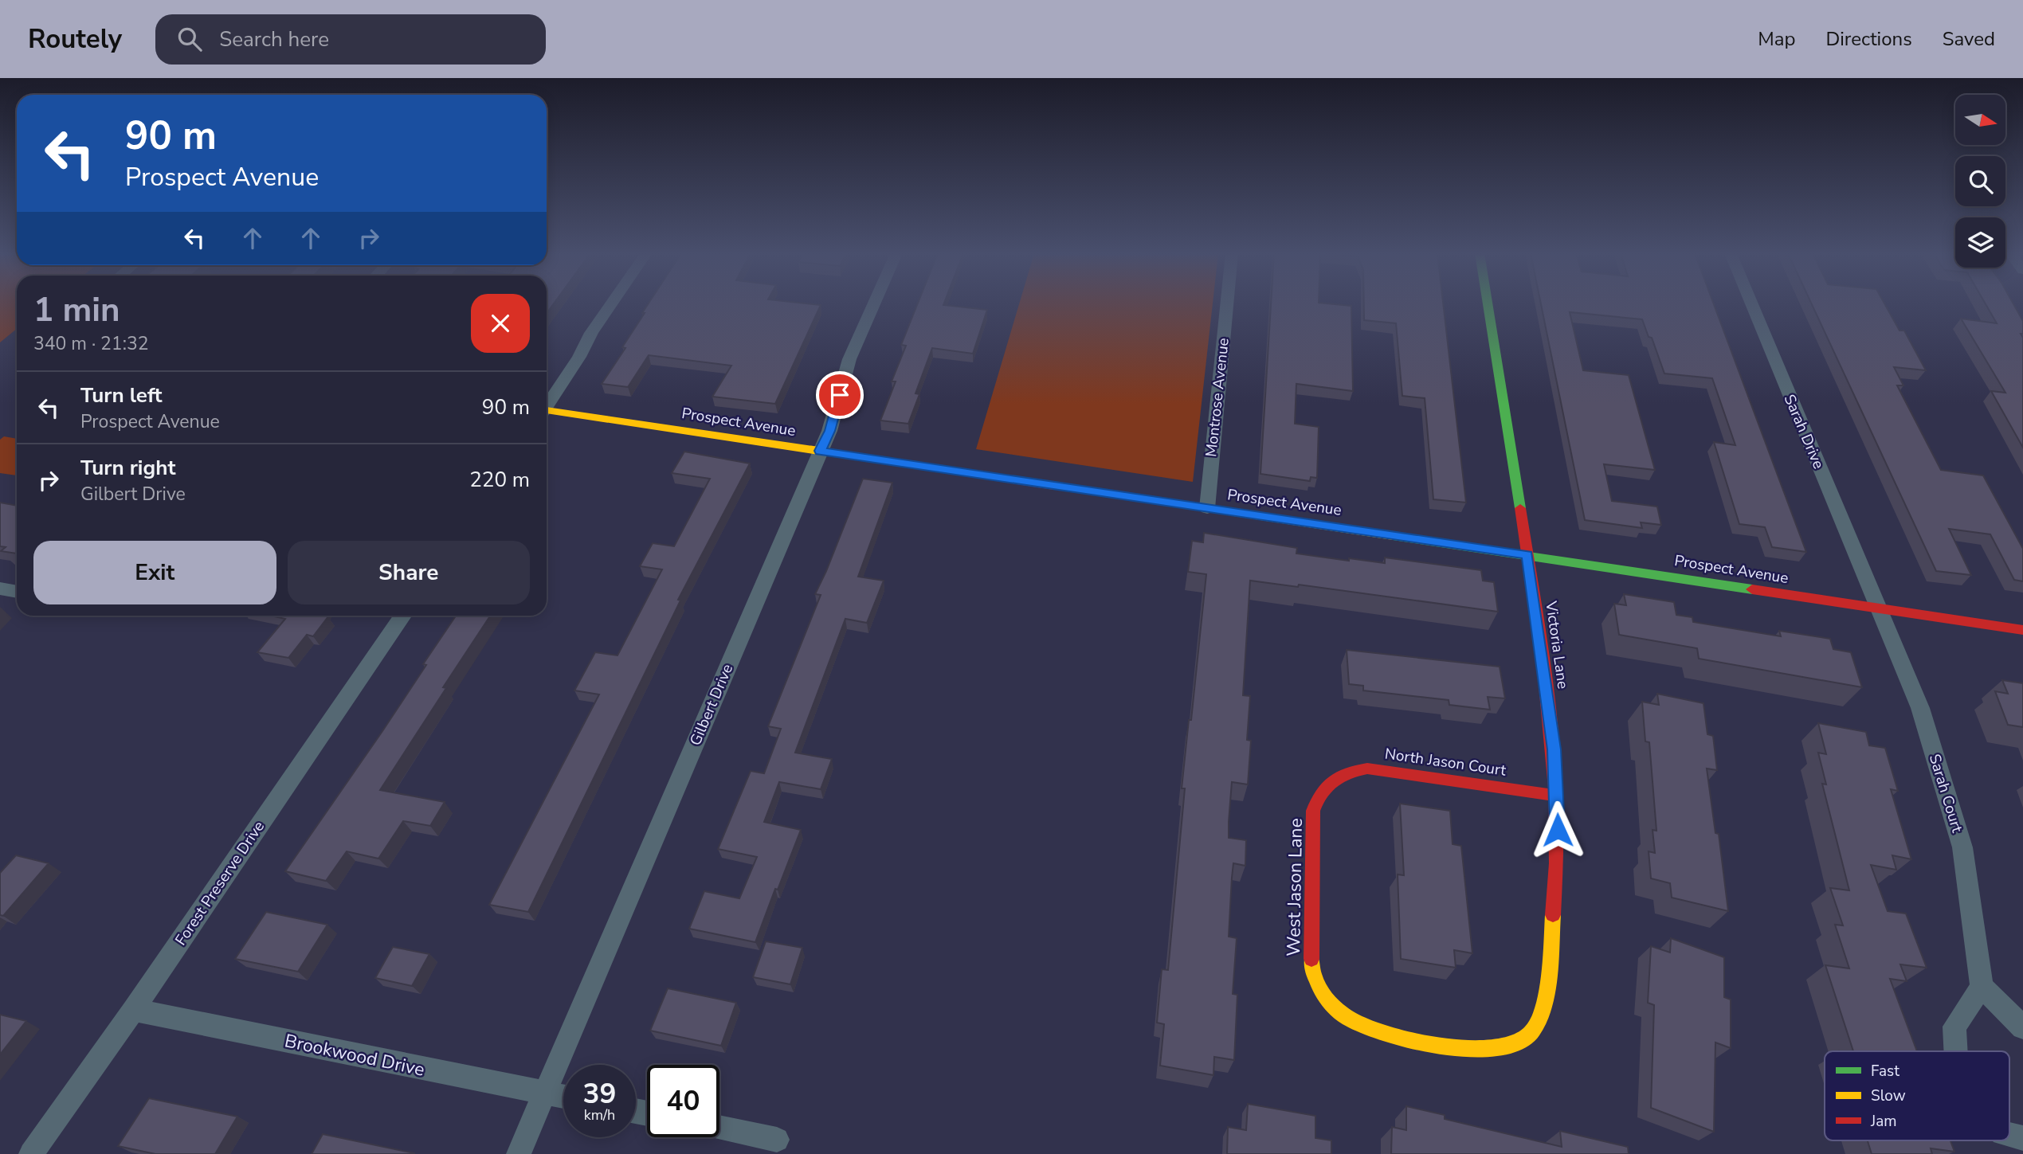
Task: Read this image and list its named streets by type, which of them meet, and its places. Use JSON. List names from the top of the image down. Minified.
{"streets":{"street":["Montrose Avenue","Prospect Avenue","Sarah Drive","Victoria Lane","Gilbert Drive","North Jason Court","Sarah Court","Forest Preserve Drive","West Jason Lane","Brookwood Drive"]},"crossings":[["Montrose Avenue","Prospect Avenue"],["Prospect Avenue","Sarah Drive"],["Prospect Avenue","Victoria Lane"],["Prospect Avenue","Gilbert Drive"],["Prospect Avenue","Sarah Court"],["Sarah Drive","Sarah Court"],["Victoria Lane","North Jason Court"],["Victoria Lane","West Jason Lane"],["Gilbert Drive","Brookwood Drive"],["North Jason Court","West Jason Lane"],["Forest Preserve Drive","Brookwood Drive"]],"legend":["Fast","Slow","Jam"],"north":"right","page":{"header":"Routely","search":"Search here","nav":["Map","Directions","Saved"],"turn":["90 m","Prospect Avenue"],"heading":["1 min","340 m · 21:32"],"list":[{"name":"Turn left","note":"Prospect Avenue","value":"90 m"},{"name":"Turn right","note":"Gilbert Drive","value":"220 m"}],"buttons":["Exit","Share"],"speed":"39 km/h","limit":"40"}}
